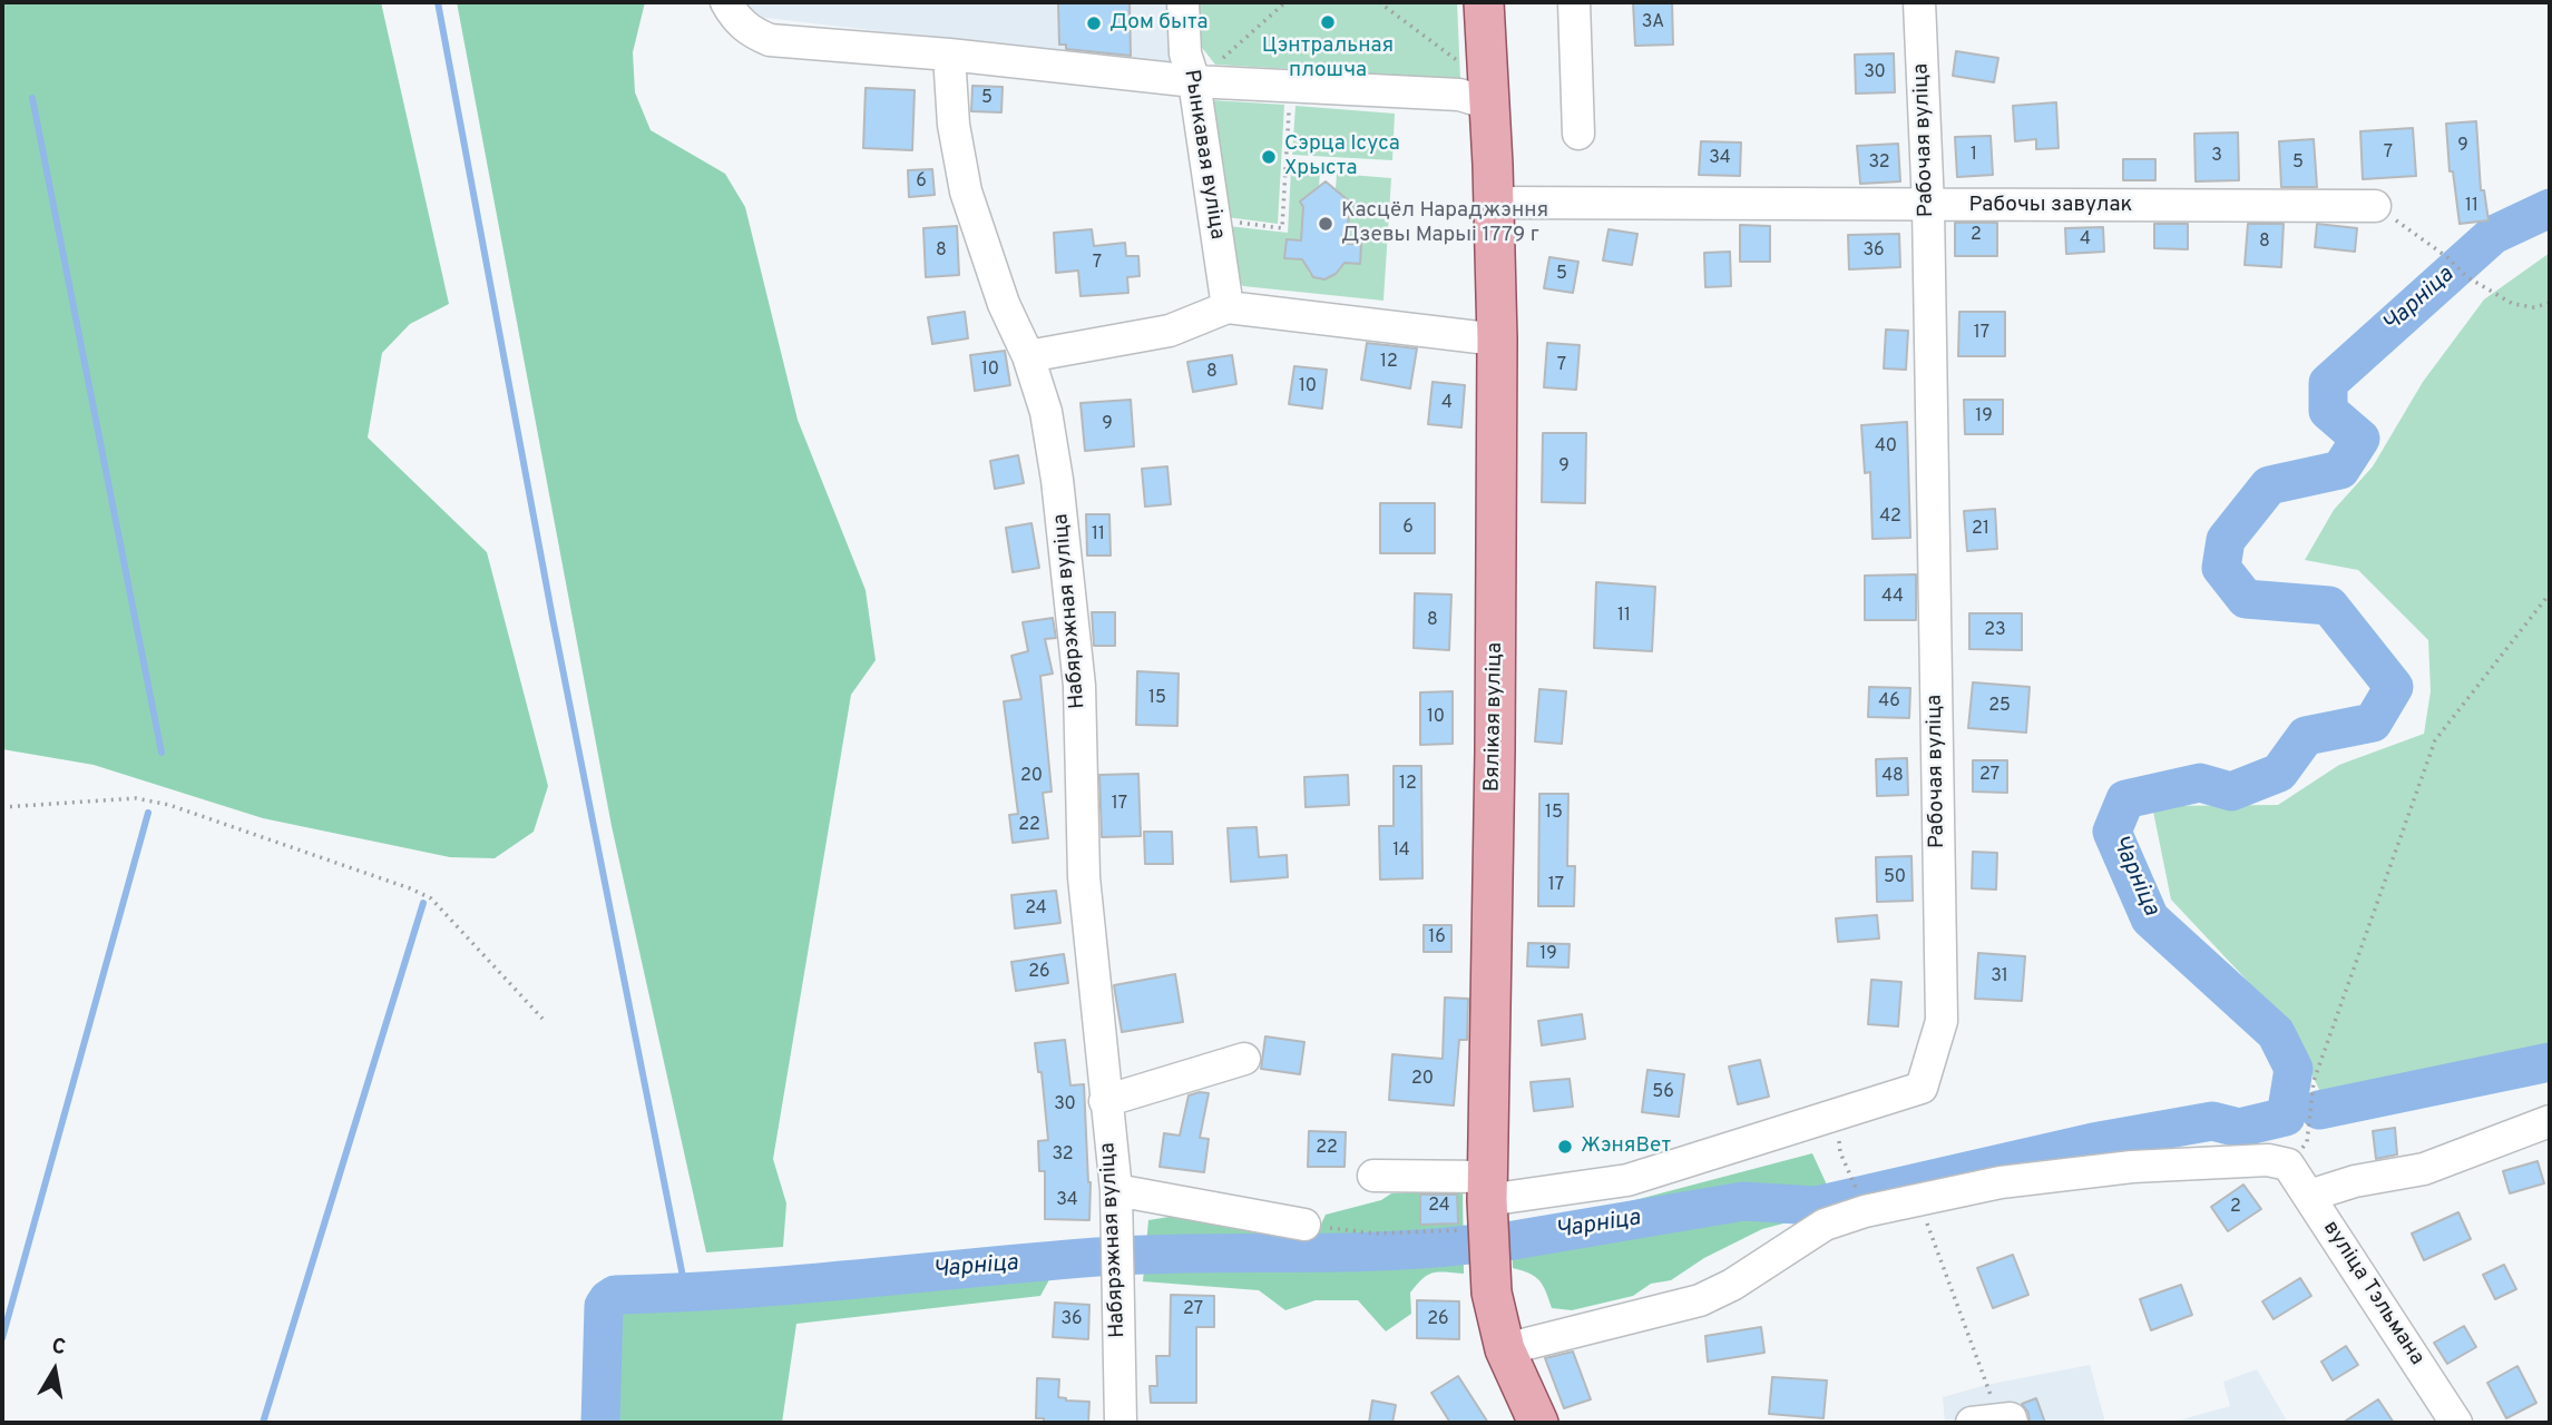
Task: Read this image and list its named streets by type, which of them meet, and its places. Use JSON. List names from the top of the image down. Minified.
{"streets":{"main road":["Вялікая вуліца"],"street":["Рабочая вуліца","Рынкавая вуліца","Рабочы завулак","Набярэжная вуліца","вуліца Тэльмана"]},"crossings":[["Рабочая вуліца","Рабочы завулак"],["Рабочая вуліца","Вялікая вуліца"],["Рабочы завулак","Вялікая вуліца"]],"water":["Чарніца"],"places":["Цэнтральная плошча","Дом быта","Сэрца Ісуса Хрыста","Касцёл Нараджэння Дзевы Марыі 1779 г","ЖэняВет"],"house_numbers":["3А","30","5","9","7","1","3","34","32","5","6","11","2","4","8","8","36","7","5","17","12","7","10","8","10","4","19","9","40","9","42","6","21","11","44","11","8","23","15","46","25","10","27","20","48","12","17","15","22","14","50","17","24","16","19","26","31","20","56","30","22","32","34","24","2","27","36","26"],"north":"top"}
